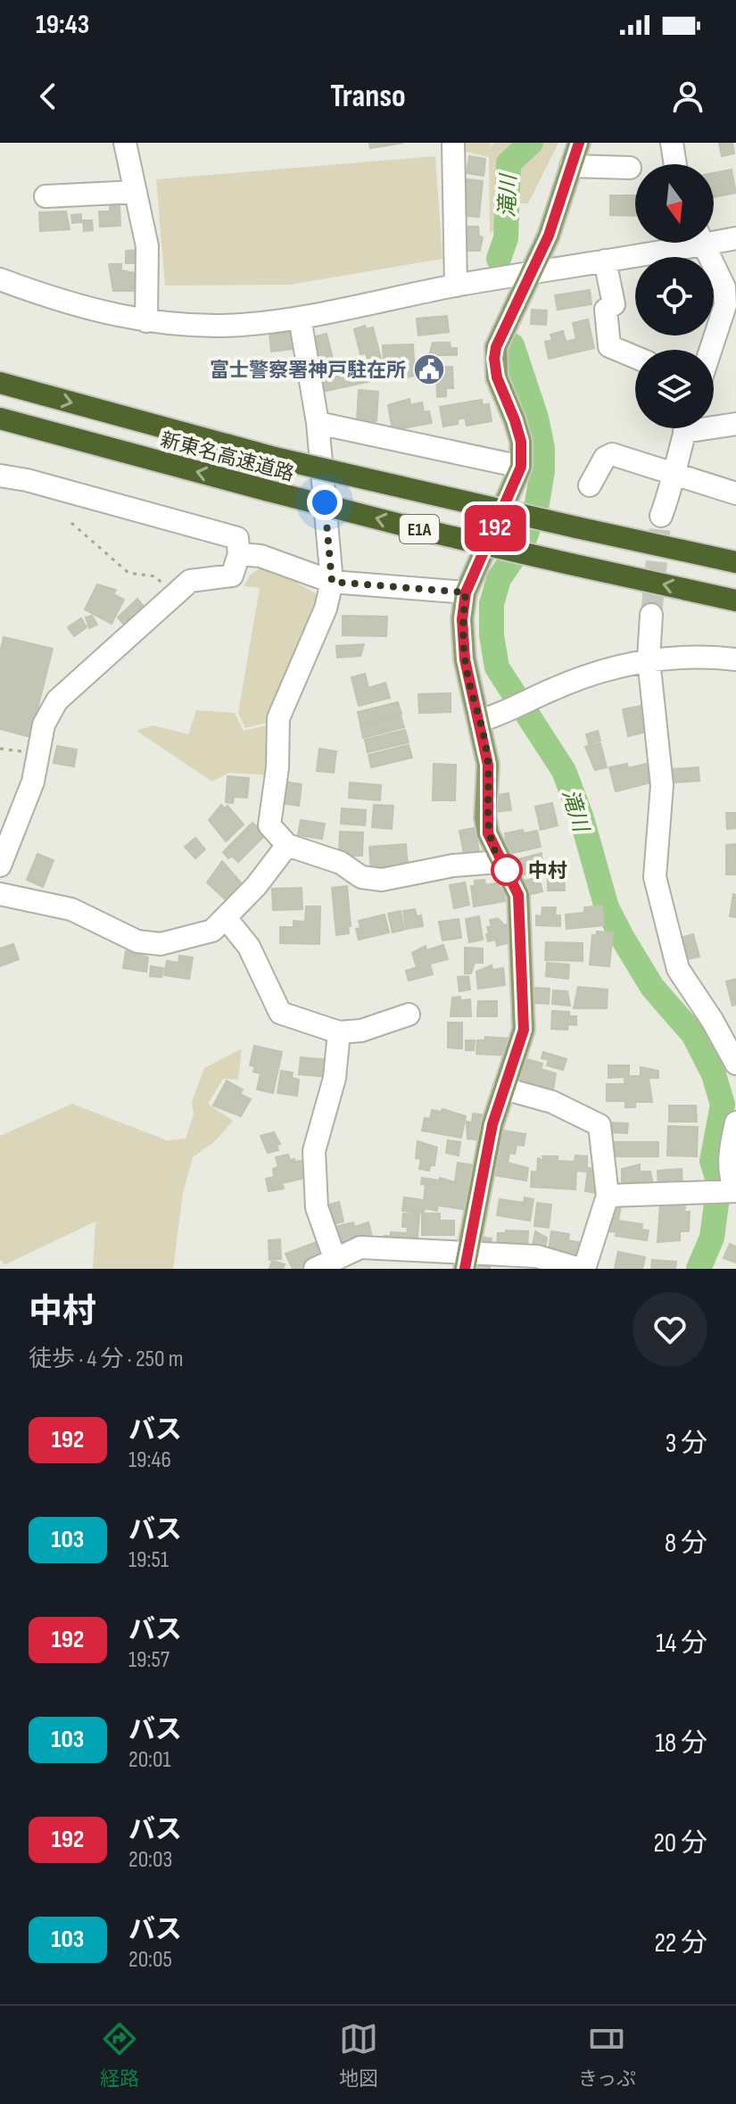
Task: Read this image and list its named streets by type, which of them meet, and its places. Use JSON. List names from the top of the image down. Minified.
{"streets":{"highway":["新東名高速道路","E1A"]},"water":["滝川"],"places":{"public building":["富士警察署神戸駐在所"],"other":["中村"]},"lines":["bus line 192"],"north":"bottom","page":{"status":"19:43","header":"Transo","on_map":"192","heading":["中村","徒歩 · 4 分 · 250 m"],"list":[{"mark":"192","name":"バス","note":"19:46","value":"3 分"},{"mark":"103","name":"バス","note":"19:51","value":"8 分"},{"mark":"192","name":"バス","note":"19:57","value":"14 分"},{"mark":"103","name":"バス","note":"20:01","value":"18 分"},{"mark":"192","name":"バス","note":"20:03","value":"20 分"},{"mark":"103","name":"バス","note":"20:05","value":"22 分"}],"tabs":["経路","地図","きっぷ"]}}
